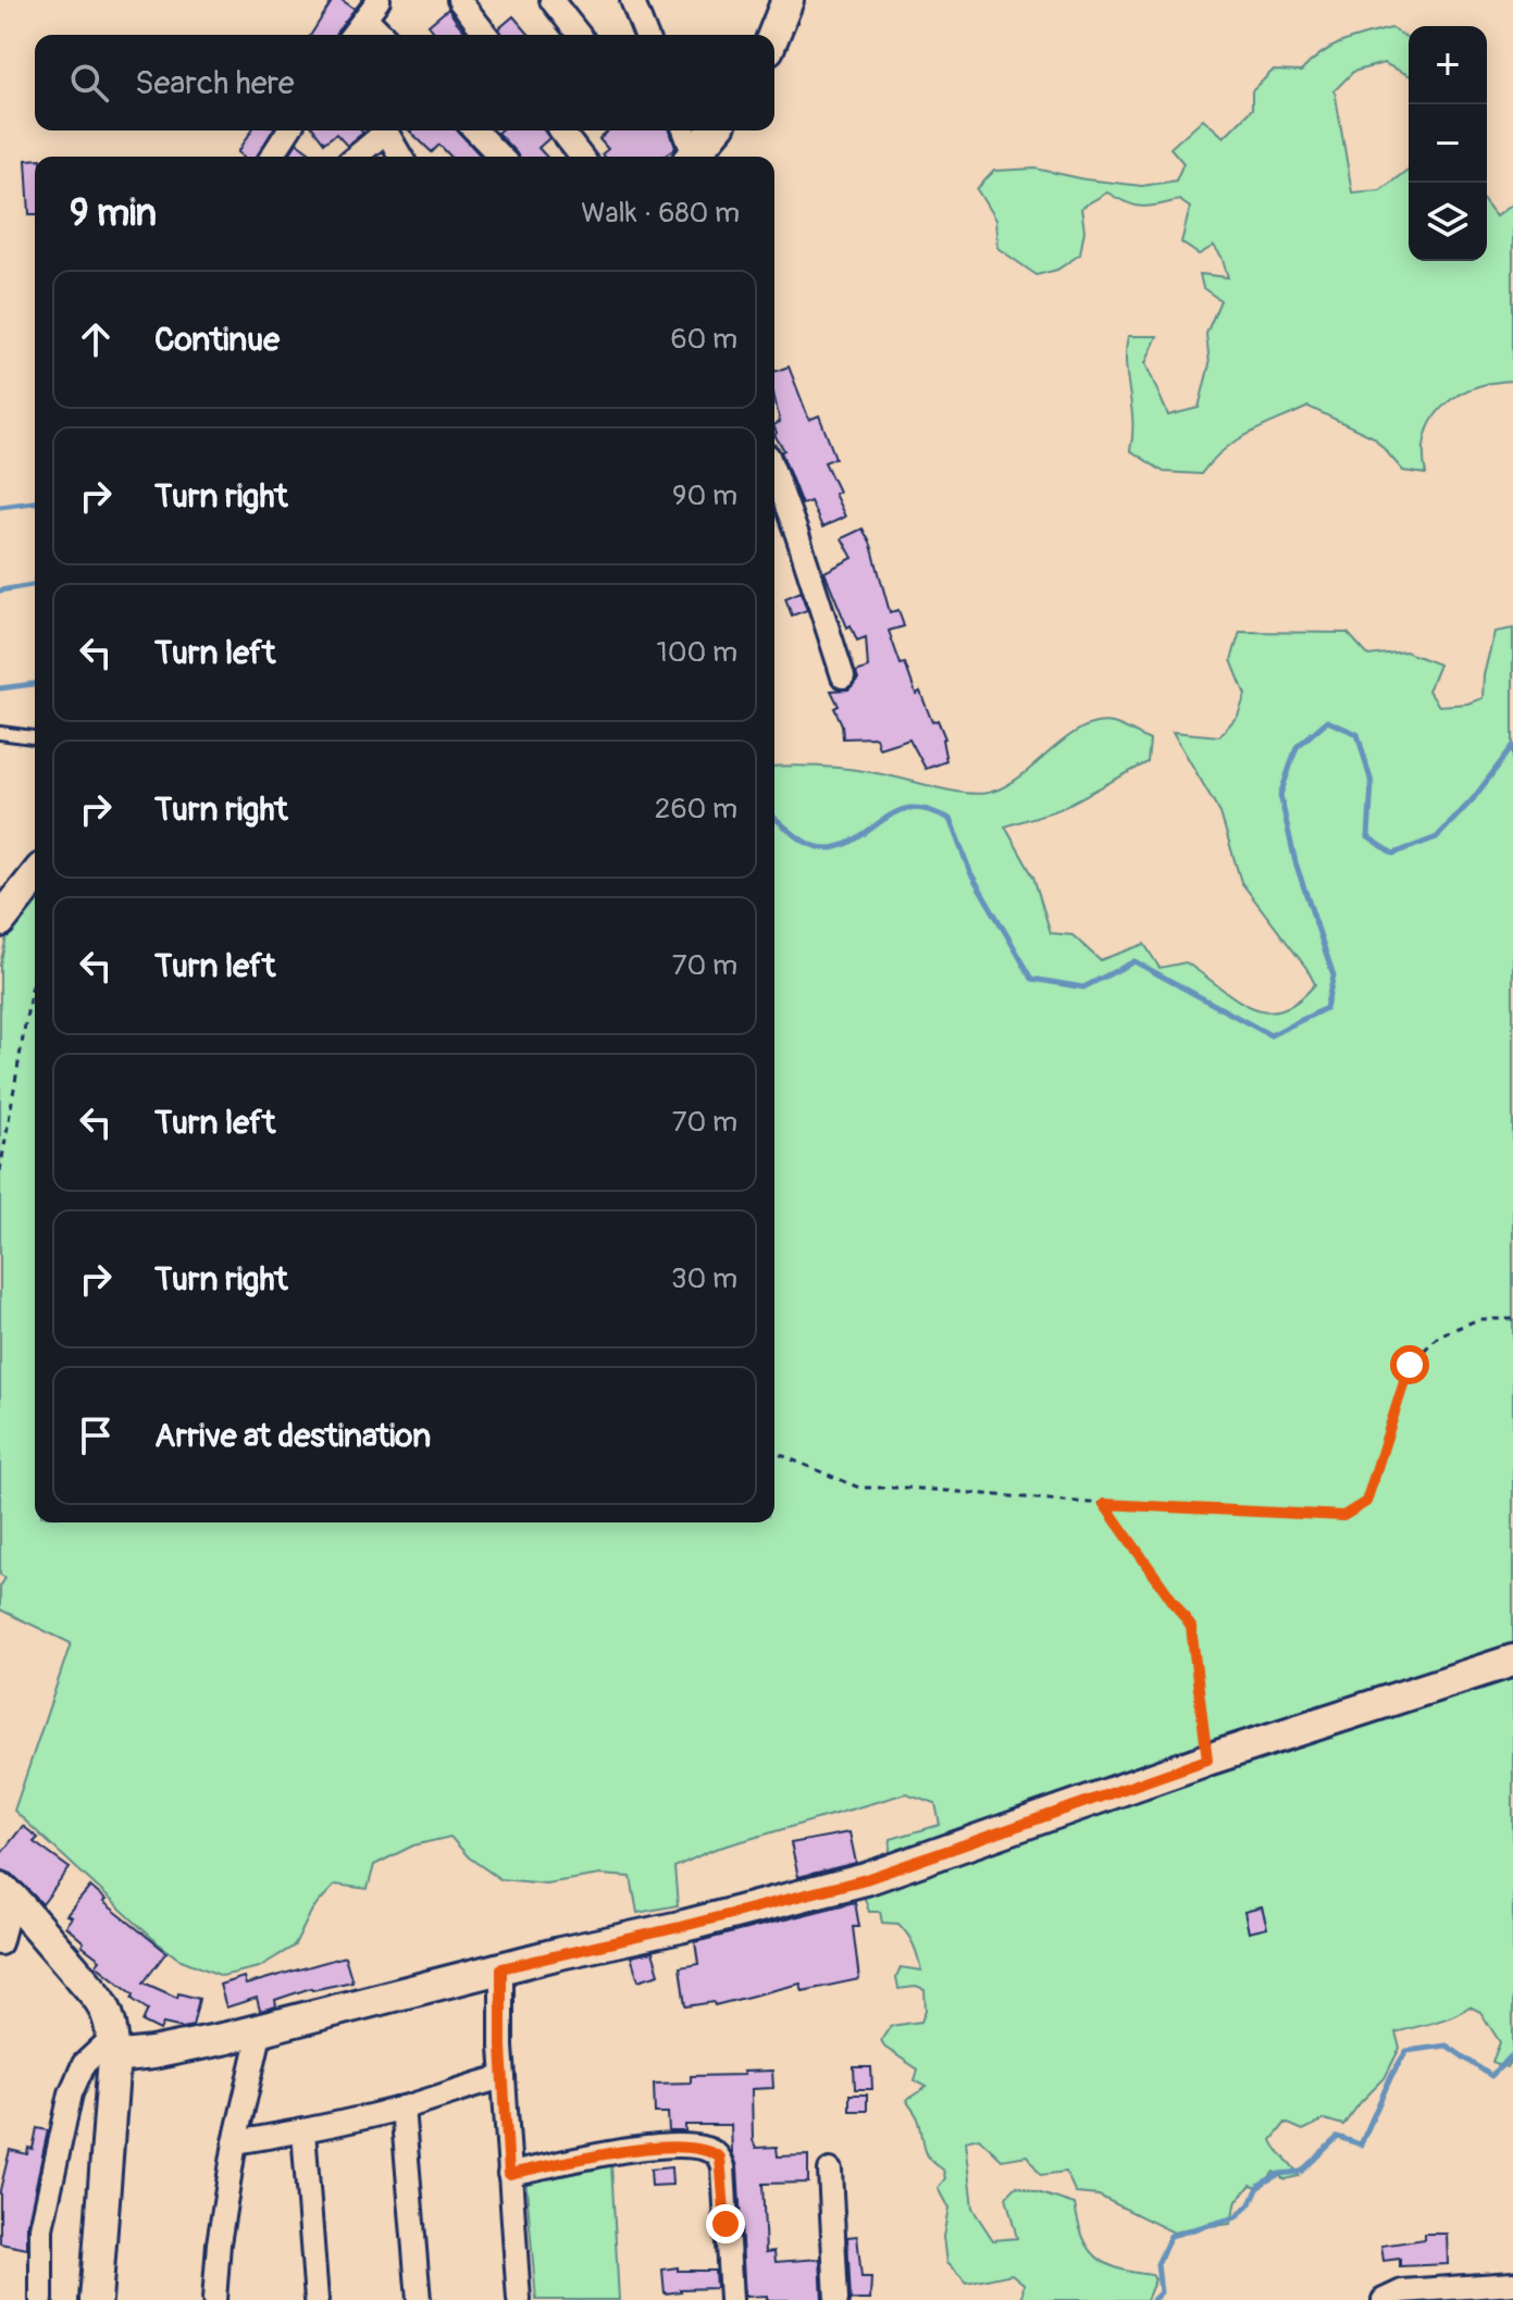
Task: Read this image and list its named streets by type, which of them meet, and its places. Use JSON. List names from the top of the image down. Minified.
{"page":{"map_buttons":["+","−"],"search":"Search here","heading":["9 min","Walk · 680 m"],"list":[["Continue","60 m"],["Turn right","90 m"],["Turn left","100 m"],["Turn right","260 m"],["Turn left","70 m"],["Turn left","70 m"],["Turn right","30 m"],"Arrive at destination"]}}
